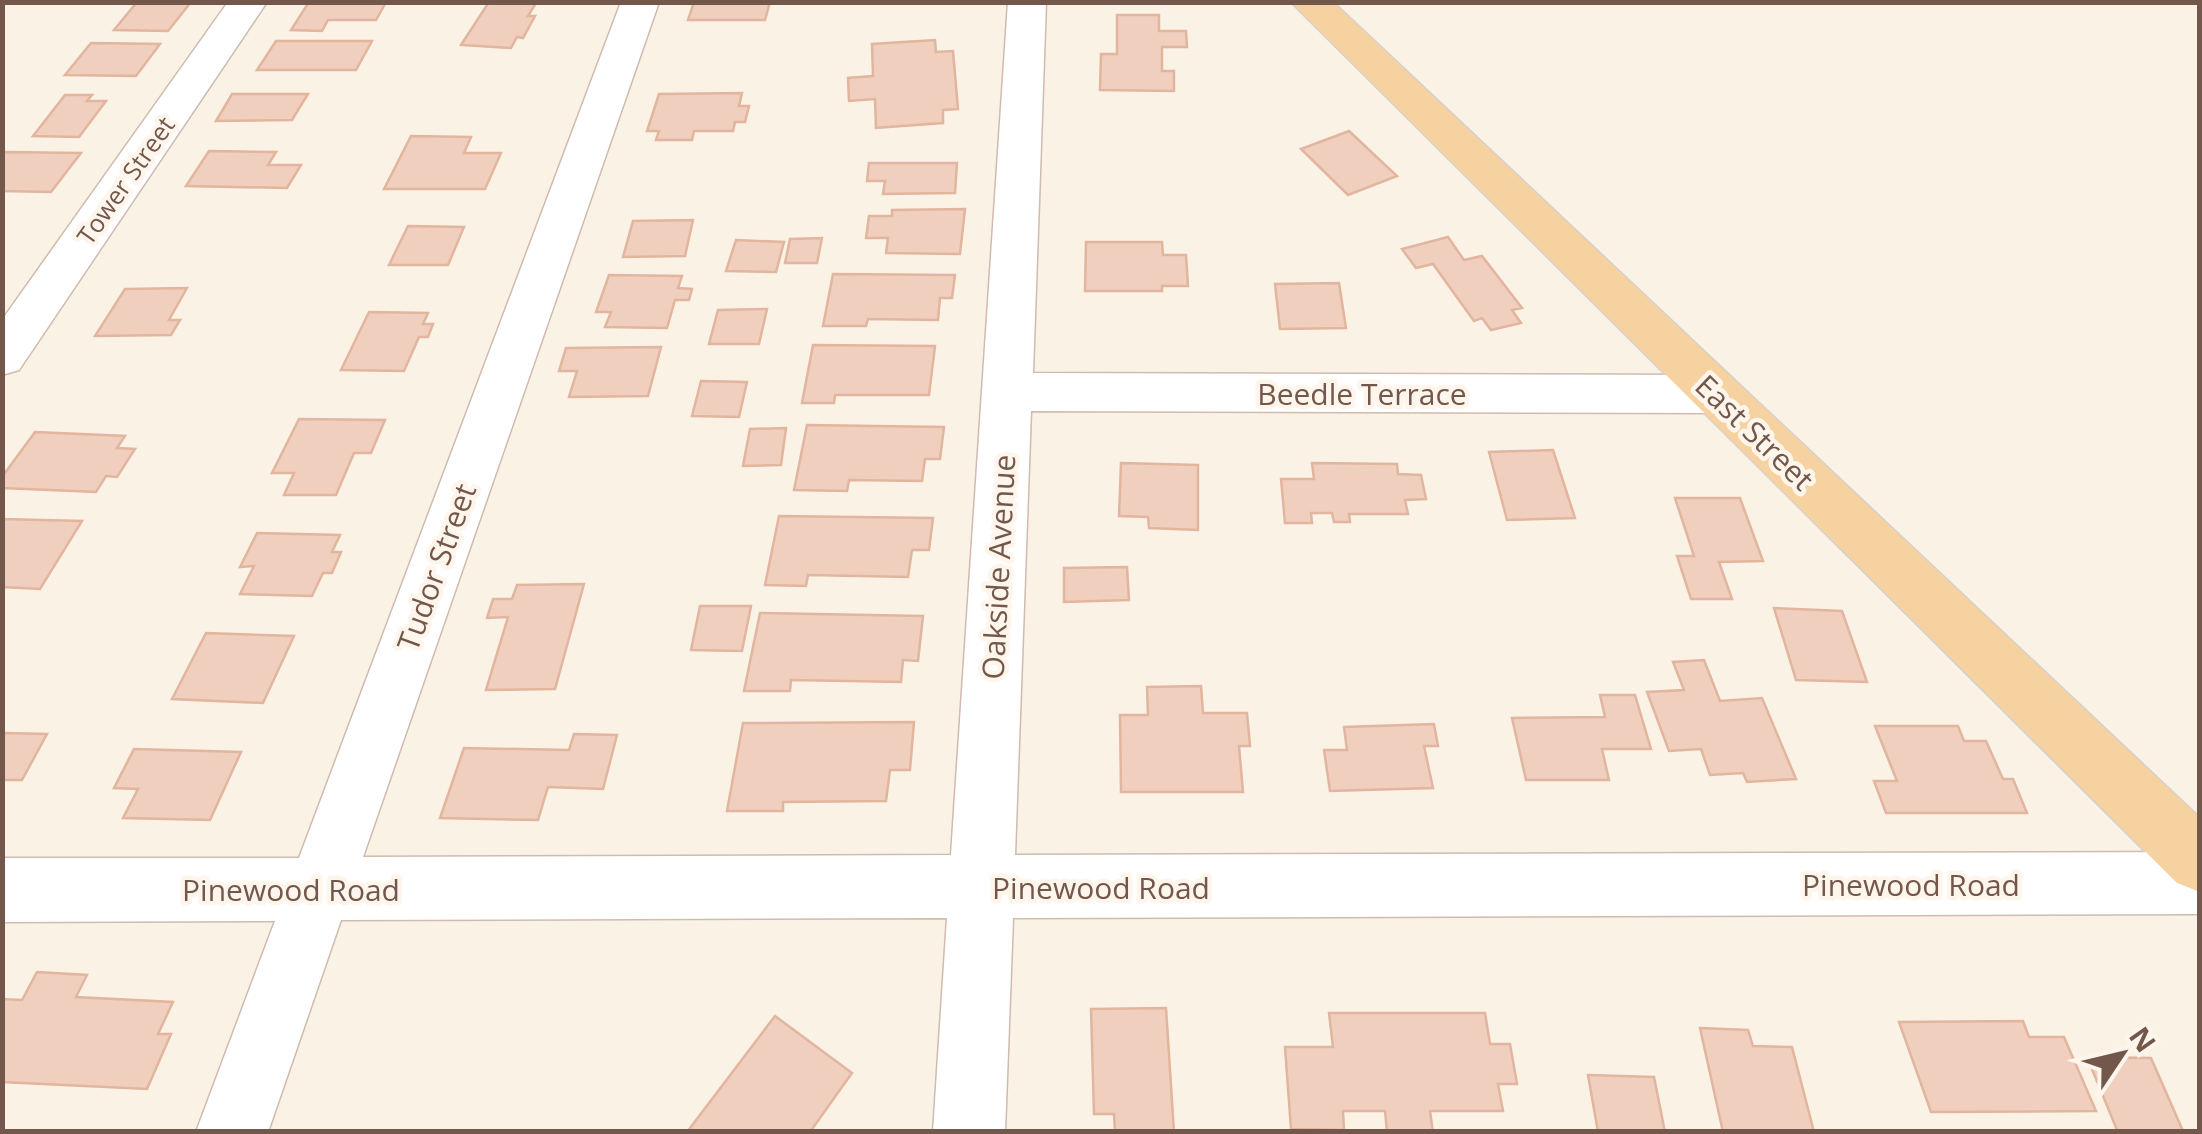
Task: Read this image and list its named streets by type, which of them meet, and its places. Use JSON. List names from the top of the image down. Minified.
{"streets":{"main road":["East Street"],"street":["Tower Street","Beedle Terrace","Tudor Street","Oakside Avenue","Pinewood Road"]},"crossings":[["Beedle Terrace","East Street"],["Beedle Terrace","Oakside Avenue"],["Tudor Street","Pinewood Road"],["Oakside Avenue","Pinewood Road"]],"north":"top right"}
